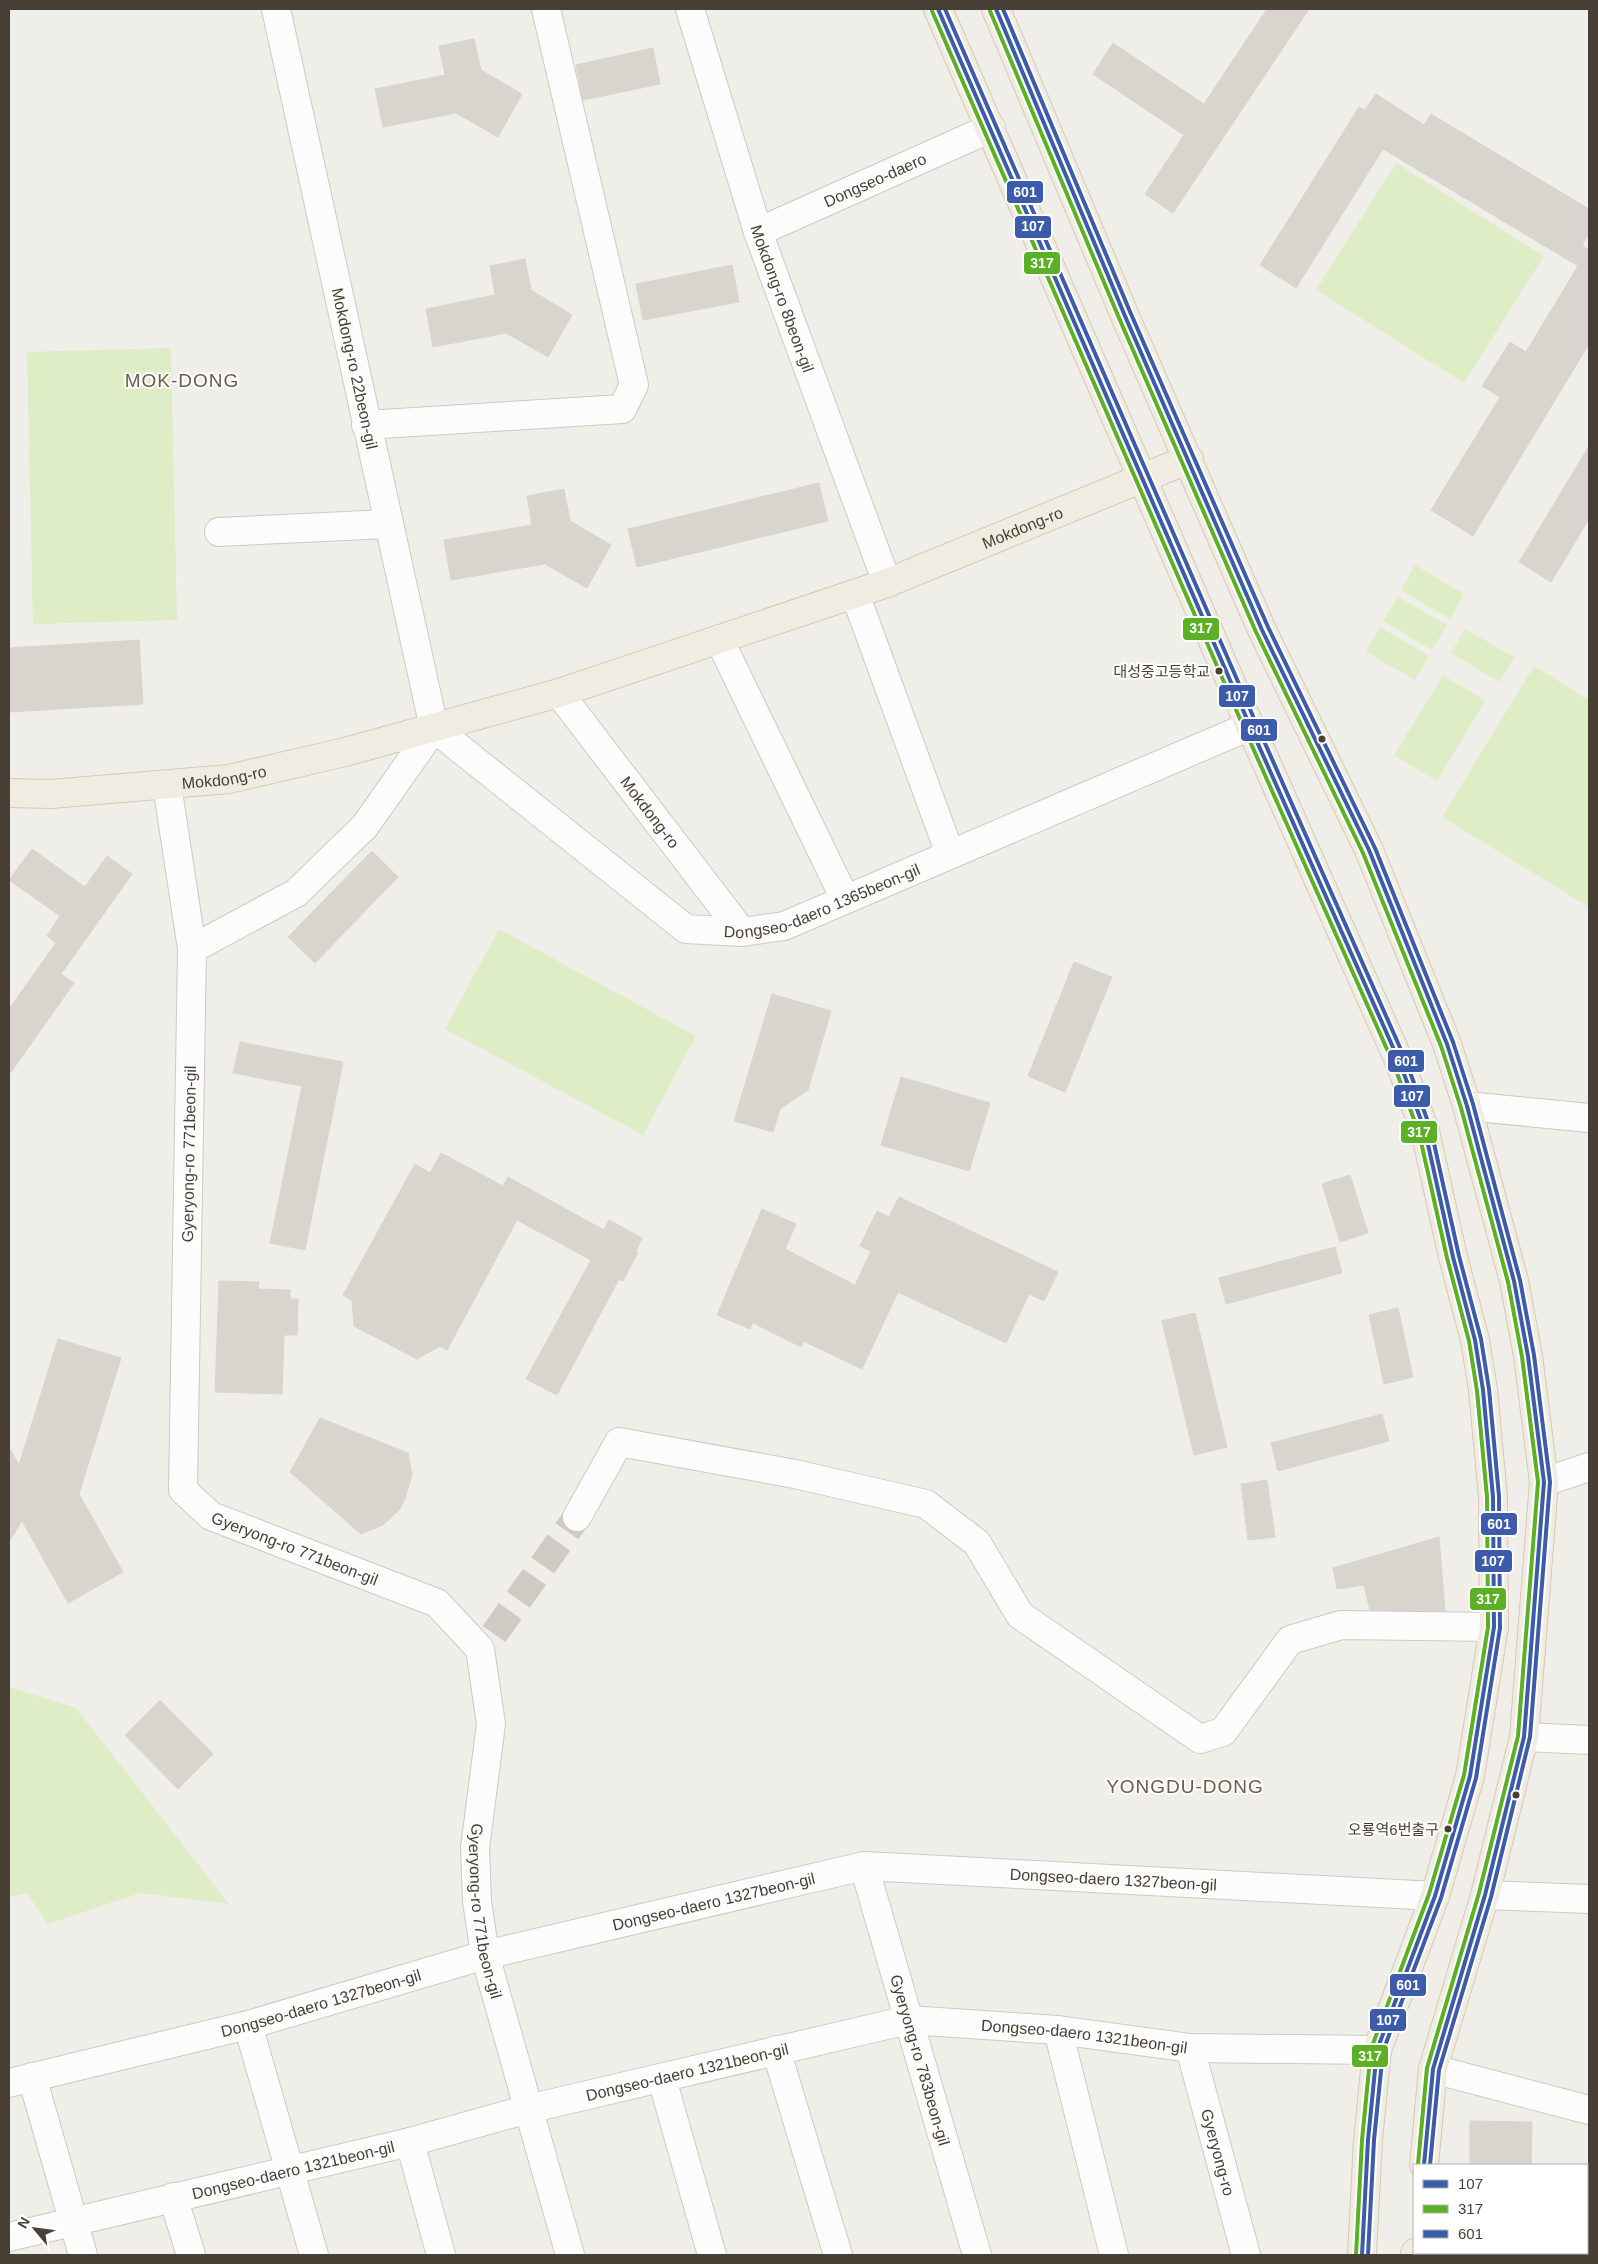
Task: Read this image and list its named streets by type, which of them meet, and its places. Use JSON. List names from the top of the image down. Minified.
{"streets":{"main road":["Mokdong-ro"],"street":["Dongseo-daero","Mokdong-ro 8beon-gil","Mokdong-ro 22beon-gil","Dongseo-daero 1365beon-gil","Gyeryong-ro 771beon-gil","Dongseo-daero 1327beon-gil","Dongseo-daero 1321beon-gil","Gyeryong-ro 783beon-gil","Gyeryong-ro"]},"crossings":[["Dongseo-daero","Mokdong-ro 8beon-gil"],["Mokdong-ro 8beon-gil","Mokdong-ro"],["Mokdong-ro 22beon-gil","Mokdong-ro"],["Mokdong-ro 22beon-gil","Dongseo-daero 1365beon-gil"],["Mokdong-ro","Dongseo-daero 1365beon-gil"],["Mokdong-ro","Gyeryong-ro 771beon-gil"],["Gyeryong-ro 771beon-gil","Dongseo-daero 1327beon-gil"],["Gyeryong-ro 771beon-gil","Dongseo-daero 1321beon-gil"],["Dongseo-daero 1327beon-gil","Gyeryong-ro 783beon-gil"],["Dongseo-daero 1321beon-gil","Gyeryong-ro 783beon-gil"],["Dongseo-daero 1321beon-gil","Gyeryong-ro"]],"districts":["MOK-DONG","YONGDU-DONG"],"places":["대성중고등학교","오룡역6번출구"],"lines":["transit line 107","transit line 601","transit line 317"],"legend":["107","317","601"],"north":"top left"}
